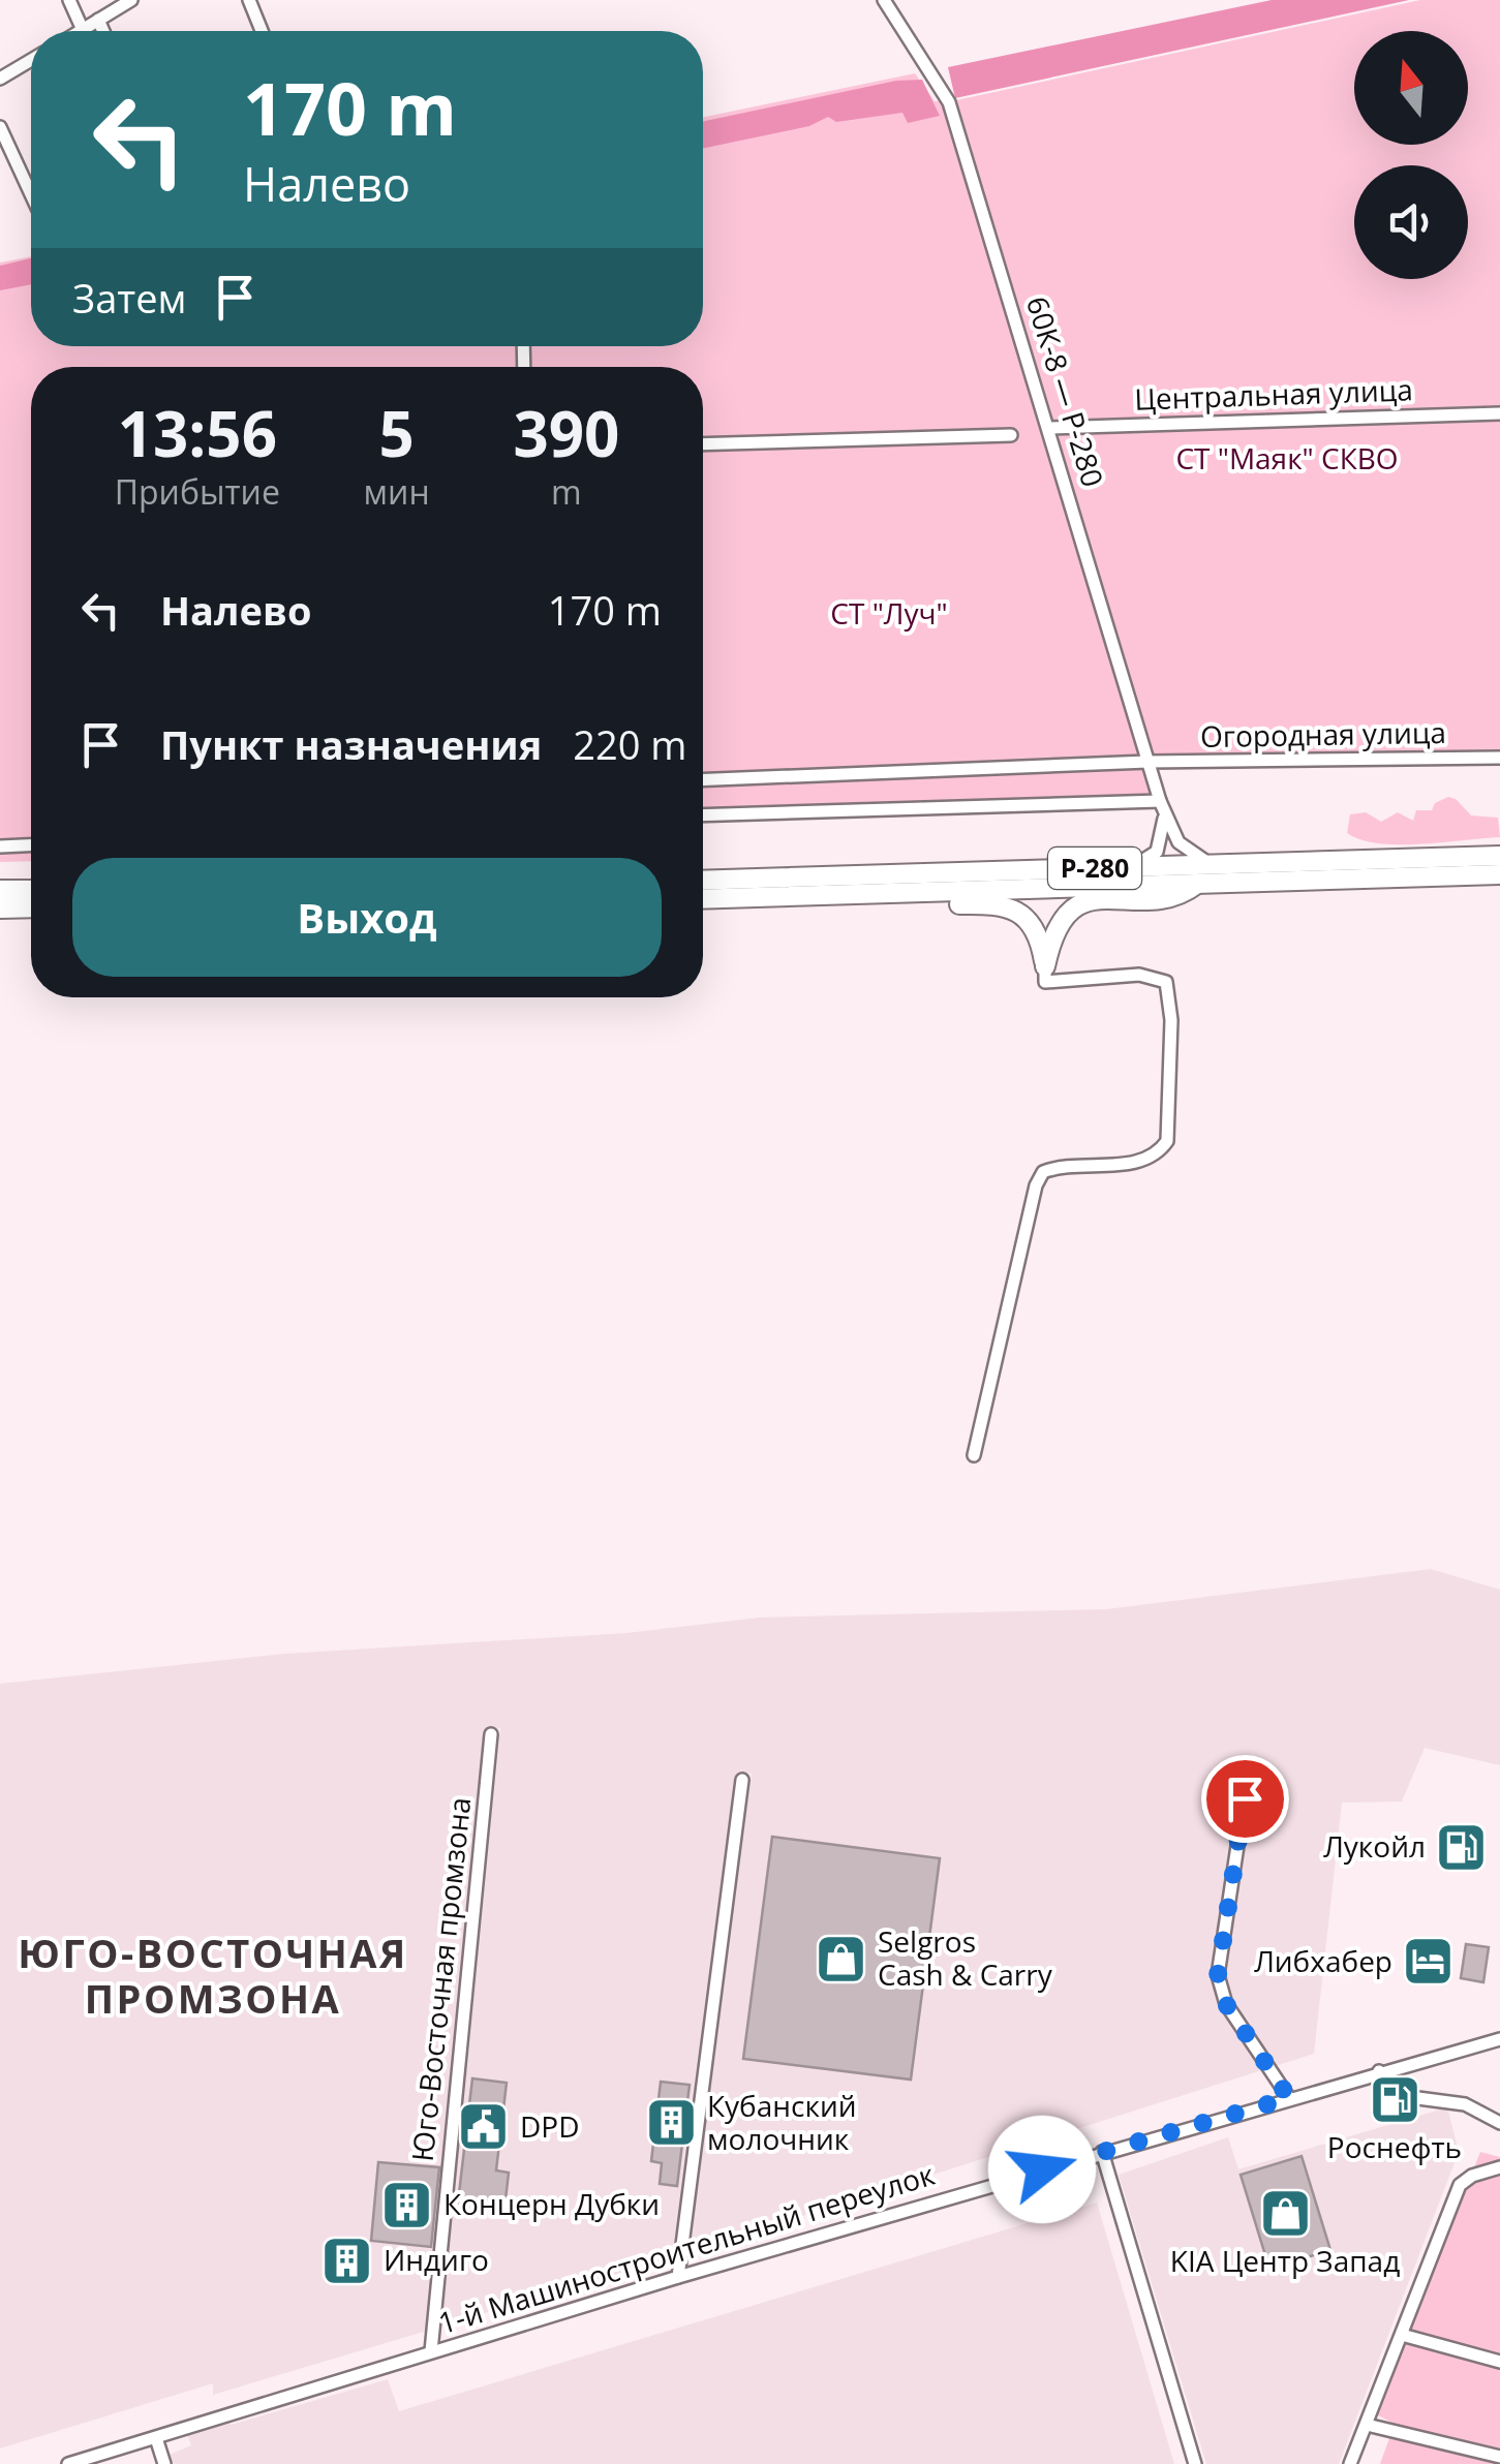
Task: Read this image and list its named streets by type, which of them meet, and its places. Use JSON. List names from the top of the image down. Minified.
{"streets":{"highway":["Р-280"],"street":["60К-8 — Р-280","Центральная улица","Огородная улица","Юго-Восточная промзона","1-й Машиностроительный переулок"]},"crossings":[["60К-8 — Р-280","Центральная улица"],["60К-8 — Р-280","Огородная улица"],["60К-8 — Р-280","Р-280"],["Юго-Восточная промзона","1-й Машиностроительный переулок"]],"districts":["ЮГО-ВОСТОЧНАЯ ПРОМЗОНА"],"parks":["СТ \"Маяк\" СКВО","СТ \"Луч\""],"places":{"fuel station":["Лукойл","Роснефть"],"shop":["Selgros Cash & Carry","KIA Центр Запад"],"hotel":["Либхабер"],"building":["Кубанский молочник","Концерн Дубки","Индиго"],"public building":["DPD"]},"north":"top","page":{"turn":["170 m","Налево"],"then":"Затем","eta":["13:56","Прибытие","5","мин","390","m"],"list":[{"name":"Налево","value":"170 m"},{"name":"Пункт назначения","value":"220 m"}],"buttons":"Выход"}}
